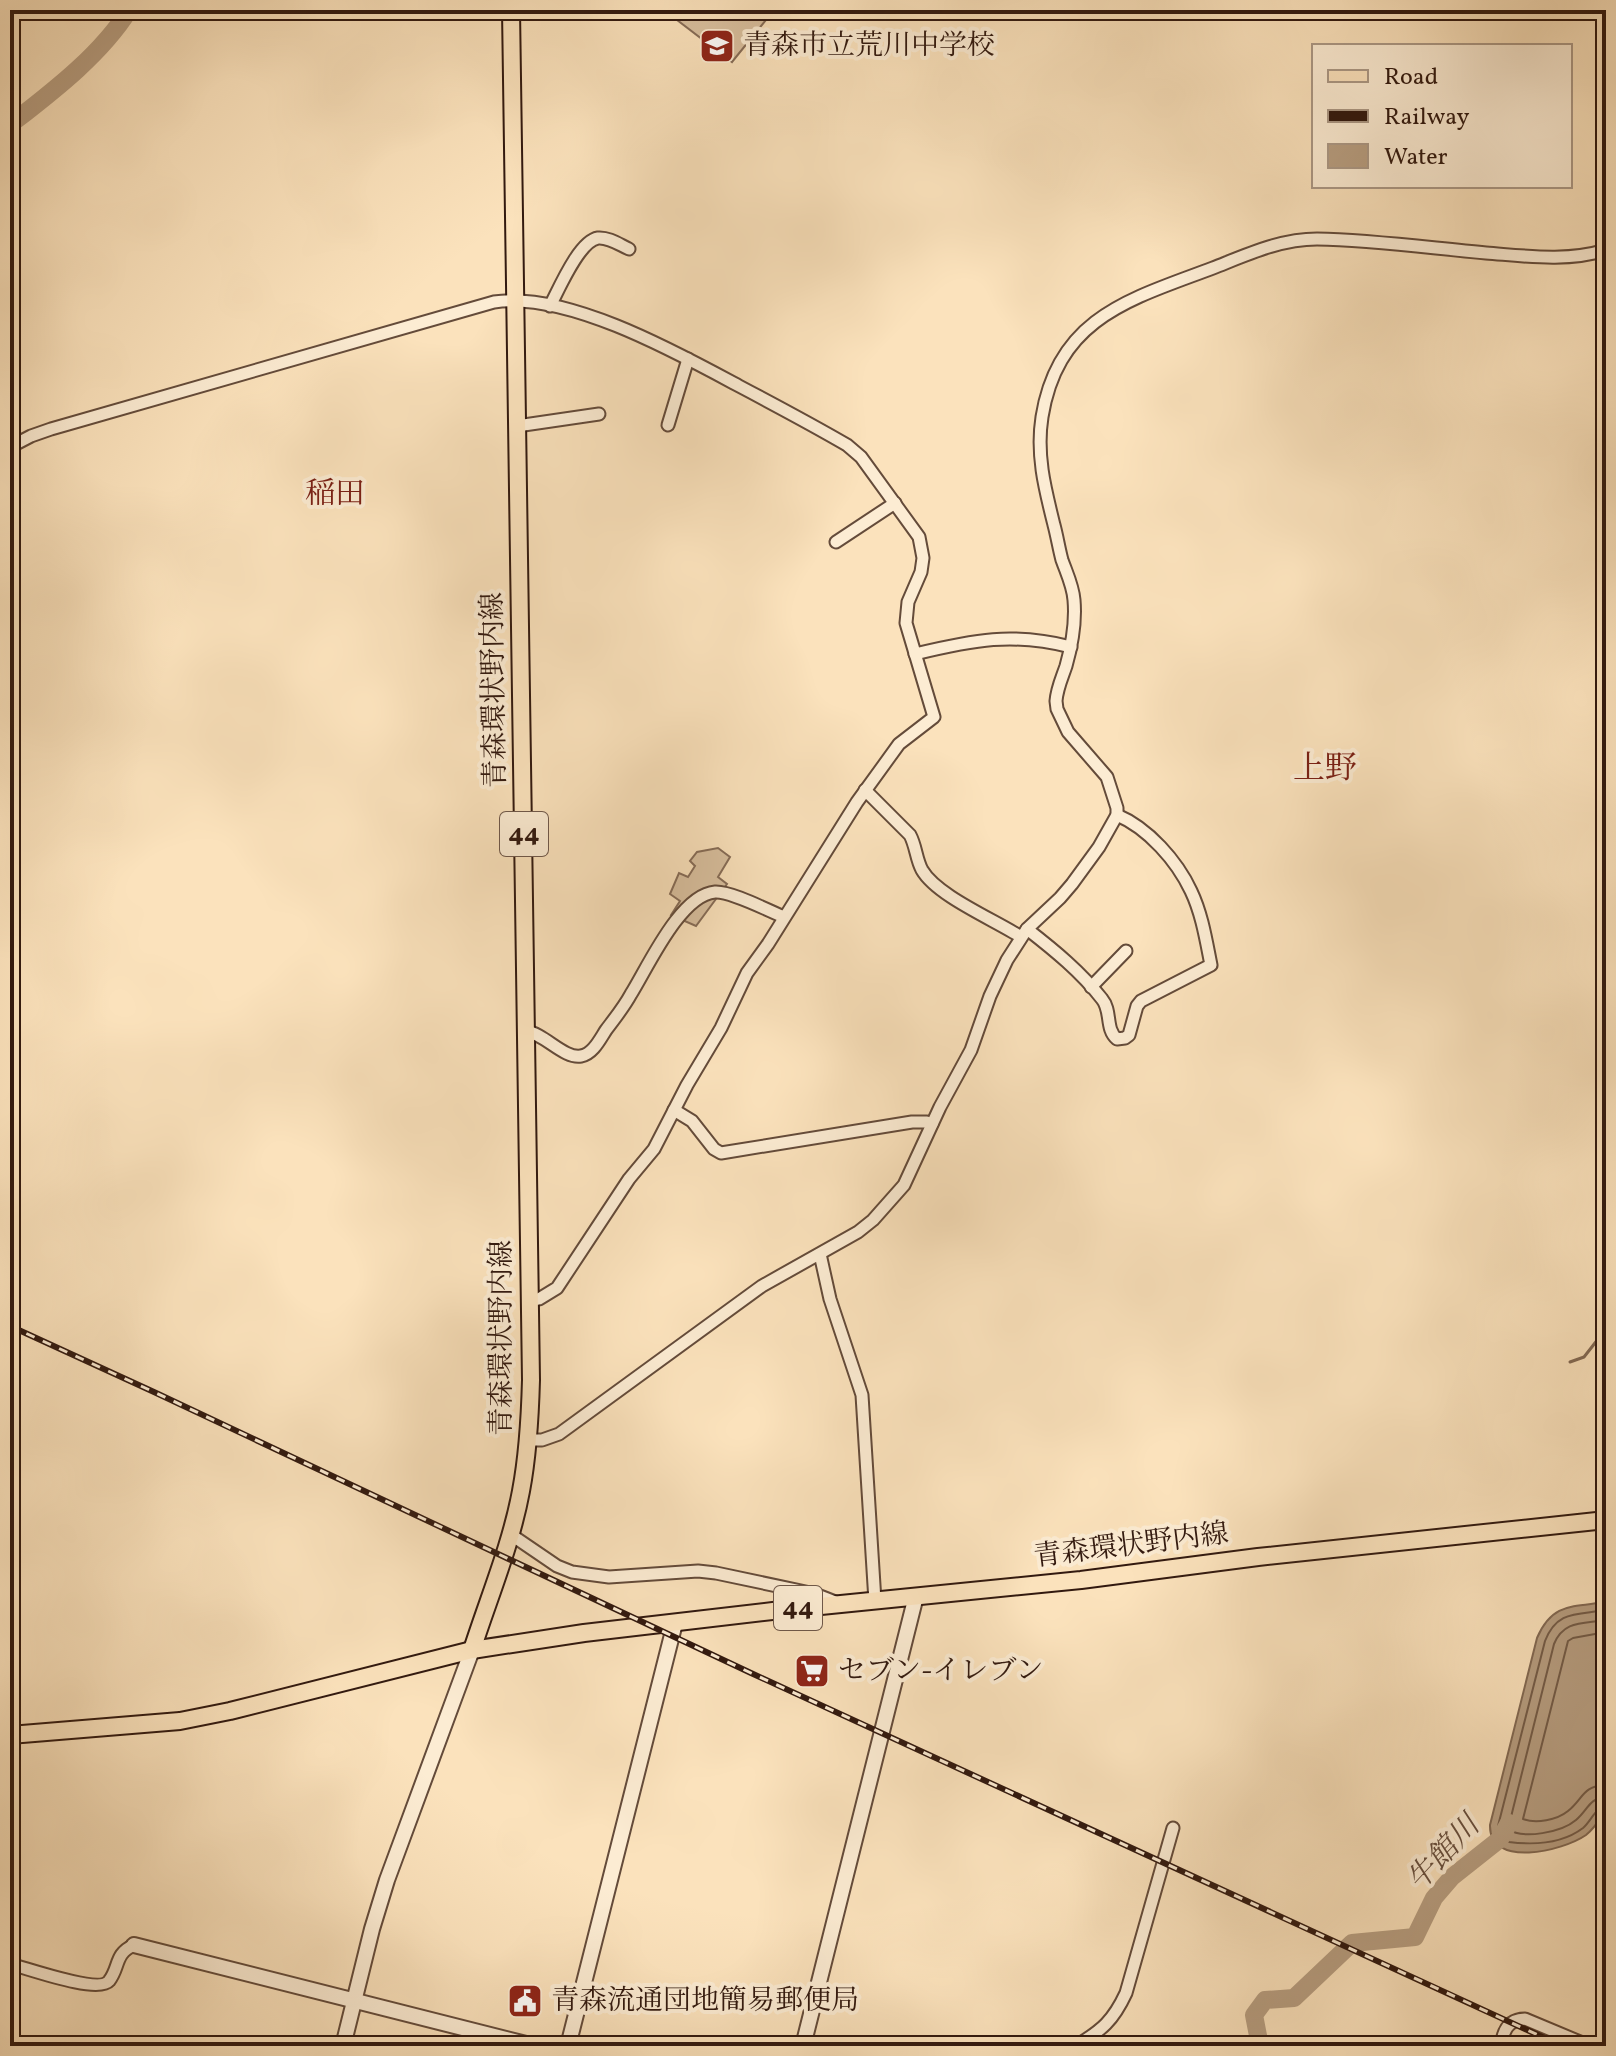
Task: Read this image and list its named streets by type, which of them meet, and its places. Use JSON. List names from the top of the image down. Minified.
{"streets":{"main road":["青森環状野内線","44"]},"districts":["稲田","上野"],"water":["牛館川"],"places":{"school or university":["青森市立荒川中学校"],"supermarket":["セブン-イレブン"],"public building":["青森流通団地簡易郵便局"]},"legend":["Road","Railway","Water"]}
